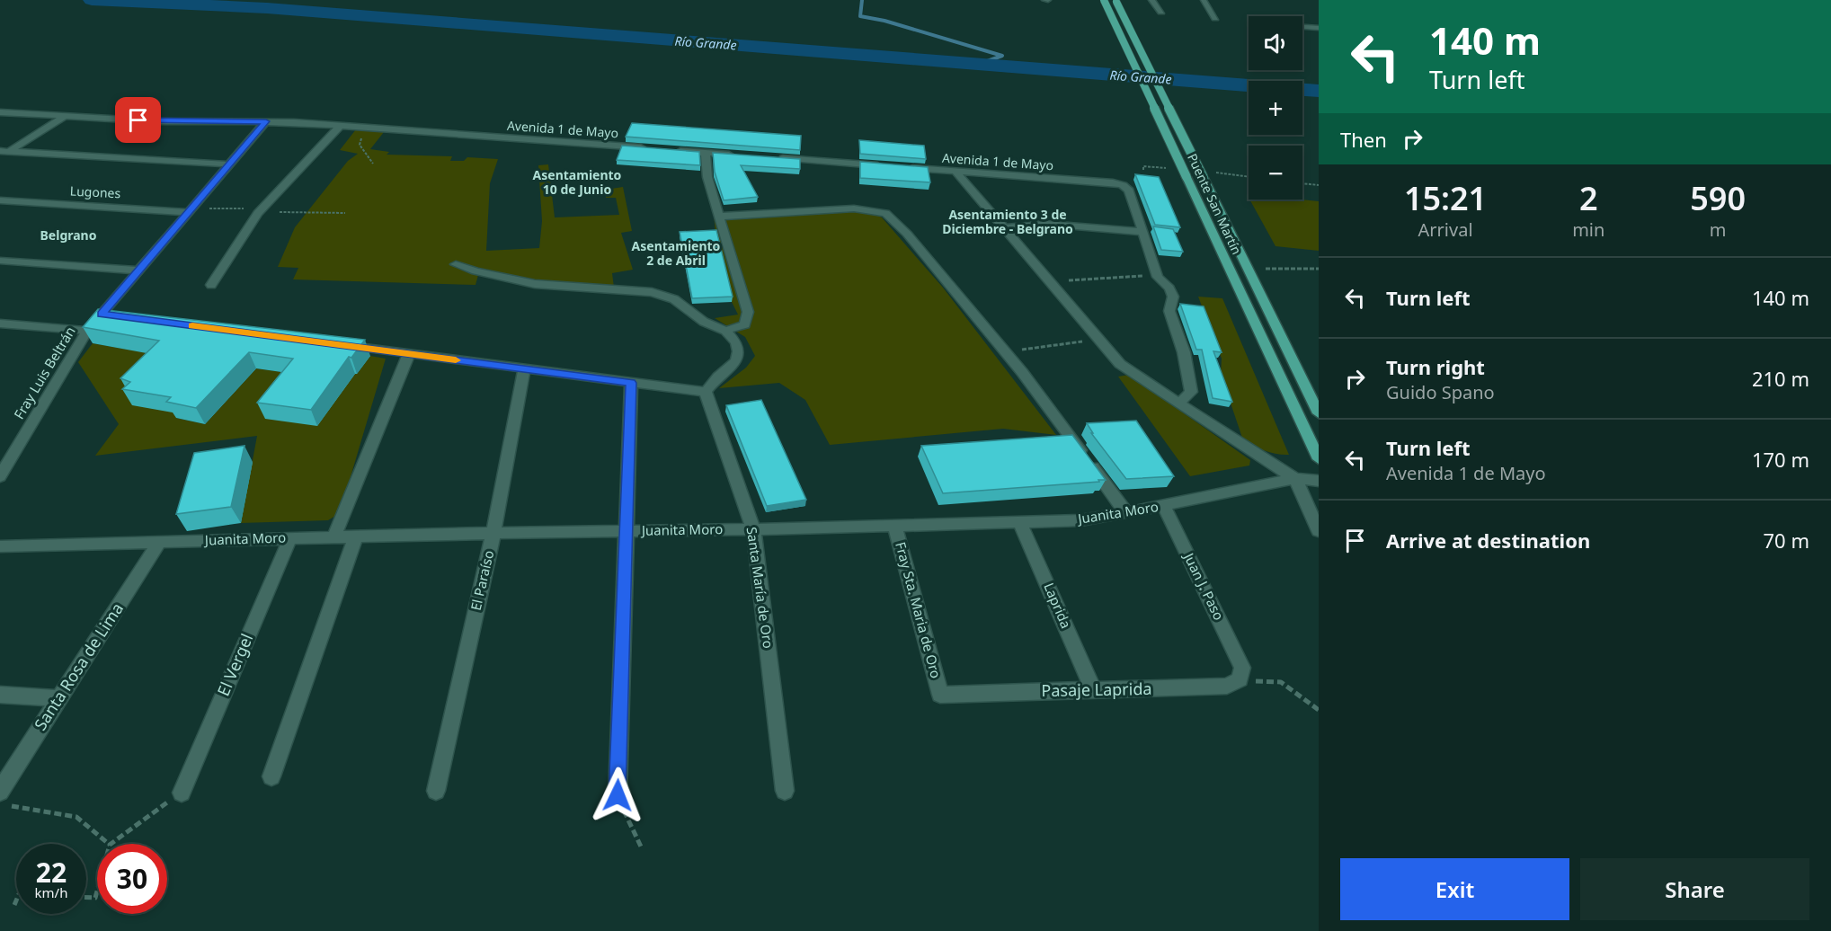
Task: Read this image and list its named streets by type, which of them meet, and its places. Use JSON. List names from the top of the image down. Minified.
{"streets":{"main road":["Puente San Martín"],"street":["Avenida 1 de Mayo","Lugones","Fray Luis Beltrán","Juanita Moro","El Paraíso","Juan J. Paso","Santa María de Oro","Laprida","Fray Sta. Maria de Oro","El Vergel","Santa Rosa de Lima","Pasaje Laprida"]},"crossings":[["Avenida 1 de Mayo","Fray Luis Beltrán"],["Lugones","Fray Luis Beltrán"],["Juanita Moro","El Paraíso"],["Juanita Moro","Juan J. Paso"],["Juanita Moro","Santa María de Oro"],["Juanita Moro","Laprida"],["Juanita Moro","Fray Sta. Maria de Oro"],["Juanita Moro","El Vergel"],["Juanita Moro","Santa Rosa de Lima"],["Juan J. Paso","Pasaje Laprida"],["Laprida","Pasaje Laprida"],["Fray Sta. Maria de Oro","Pasaje Laprida"]],"districts":["Asentamiento 10 de Junio","Asentamiento 3 de Diciembre - Belgrano","Belgrano","Asentamiento 2 de Abril"],"water":["Río Grande"],"page":{"turn":["140 m","Turn left"],"map_buttons":["+","−"],"then":"Then","eta":["15:21","Arrival","2","min","590","m"],"list":[{"name":"Turn left","value":"140 m"},{"name":"Turn right","note":"Guido Spano","value":"210 m"},{"name":"Turn left","note":"Avenida 1 de Mayo","value":"170 m"},{"name":"Arrive at destination","value":"70 m"}],"speed":"22 km/h","limit":"30","buttons":["Exit","Share"]}}
